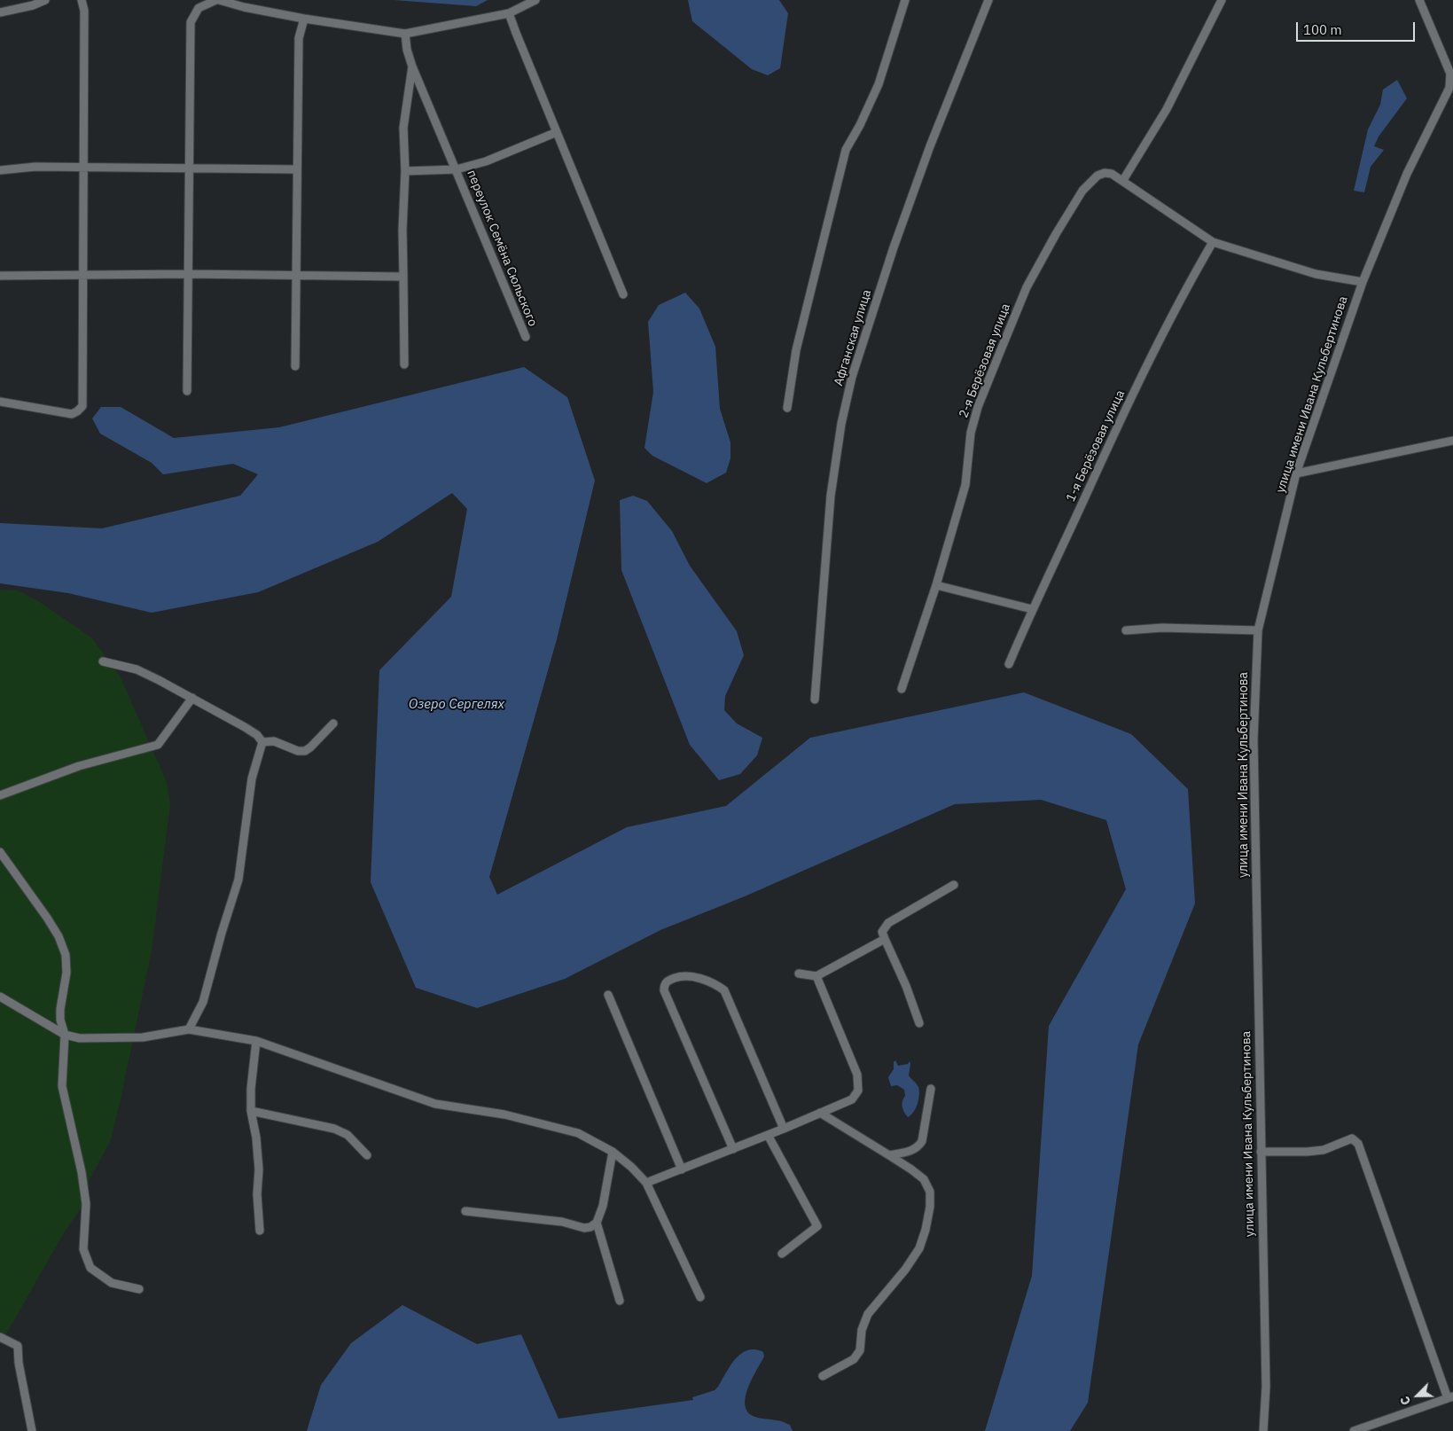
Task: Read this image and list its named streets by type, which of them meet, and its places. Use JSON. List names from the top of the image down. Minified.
{"streets":{"street":["переулок Семёна Сюльского","Афганская улица","2-я Берёзовая улица","улица имени Ивана Кульбертинова","1-я Берёзовая улица"]},"water":["Озеро Сергелях"],"scale_bar":"100 m","north":"bottom left"}
